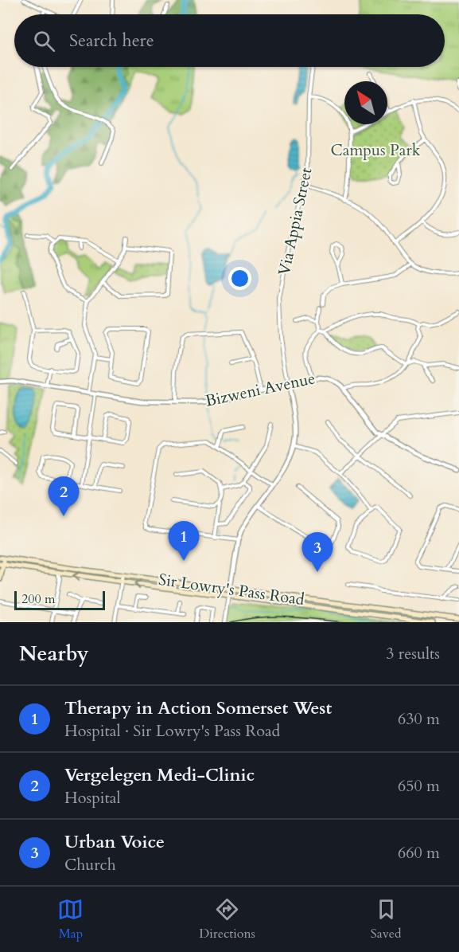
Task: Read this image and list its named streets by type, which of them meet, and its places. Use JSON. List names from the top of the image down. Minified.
{"streets":{"main road":["Sir Lowry's Pass Road"],"street":["Via Appia Street","Bizweni Avenue"]},"crossings":[["Via Appia Street","Bizweni Avenue"]],"parks":["Campus Park"],"scale_bar":"200 m","north":"top left","page":{"search":"Search here","pins":["2","1","3"],"scale":"200 m","heading":["Nearby","3 results"],"list":[{"mark":"1","name":"Therapy in Action Somerset West","note":"Hospital · Sir Lowry's Pass Road","value":"630 m"},{"mark":"2","name":"Vergelegen Medi-Clinic","note":"Hospital","value":"650 m"},{"mark":"3","name":"Urban Voice","note":"Church","value":"660 m"}],"nav":["Map","Directions","Saved"]}}
